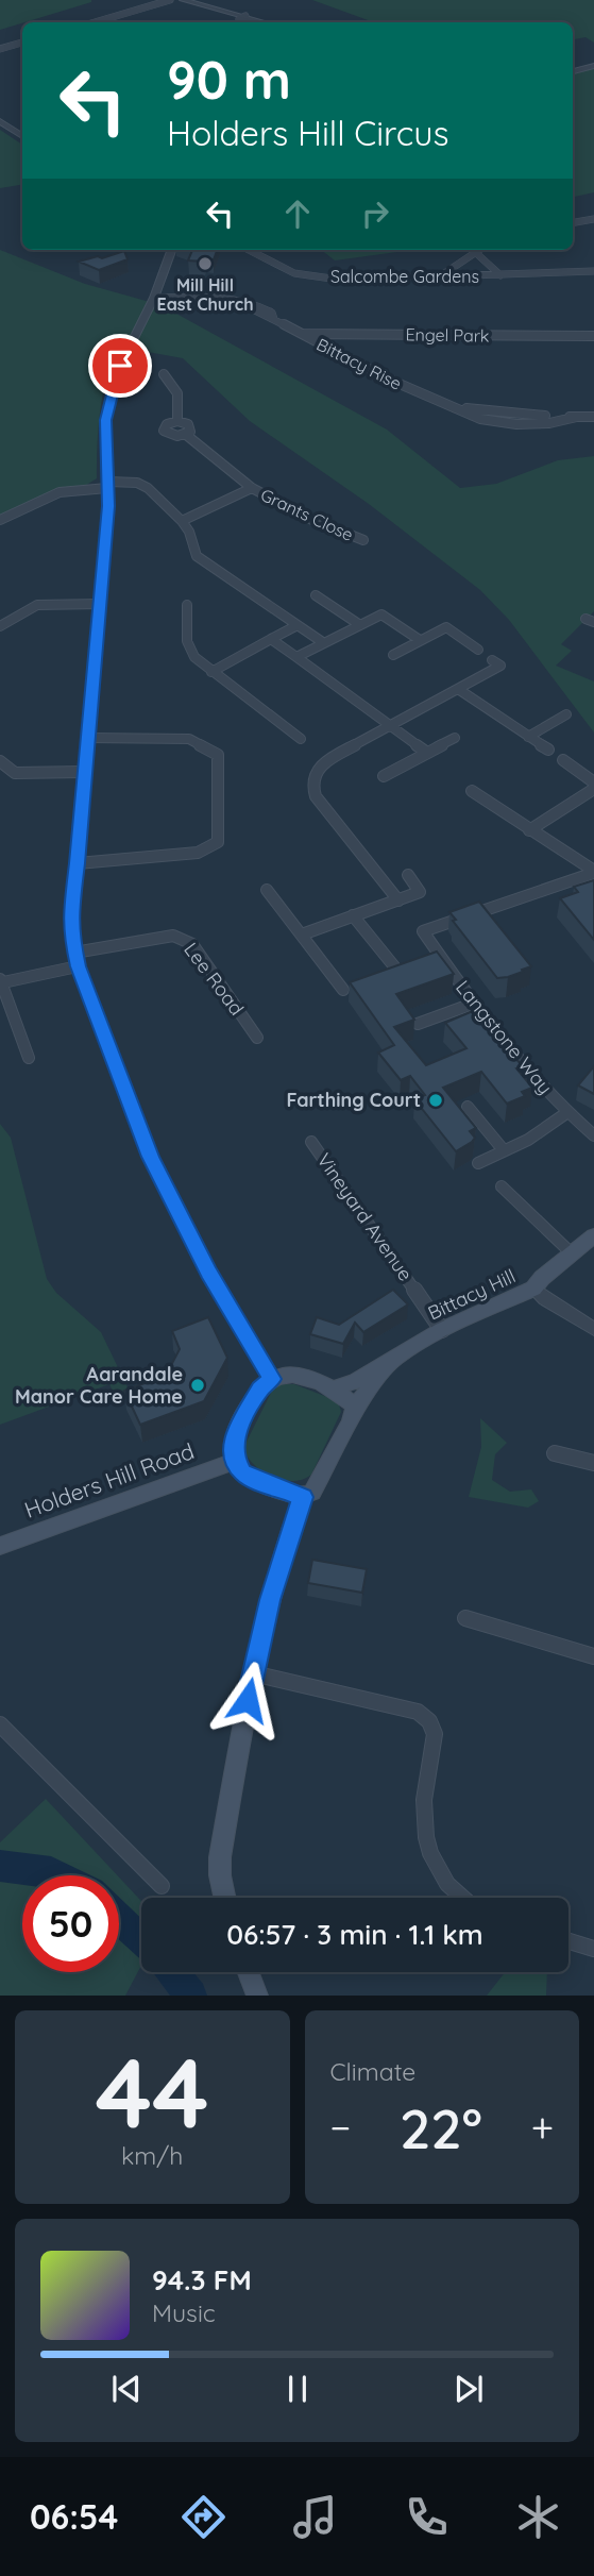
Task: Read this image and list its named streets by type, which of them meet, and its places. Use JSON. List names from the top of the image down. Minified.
{"streets":{"main road":["Bittacy Hill","Holders Hill Road"],"street":["Salcombe Gardens","Engel Park","Bittacy Rise","Grants Close","Lee Road","Langstone Way","Vineyard Avenue"]},"crossings":[["Engel Park","Bittacy Rise"],["Vineyard Avenue","Bittacy Hill"],["Bittacy Hill","Holders Hill Road"]],"places":["Mill Hill East Church","Farthing Court","Aarandale Manor Care Home"],"page":{"turn":["90 m","Holders Hill Circus"],"limit":"50","trip":"06:57 · 3 min · 1.1 km","tile":[["44","km/h"],"Climate"],"heat":["−","22°","+"],"song":["94.3 FM","Music"],"tabs":"06:54"}}
